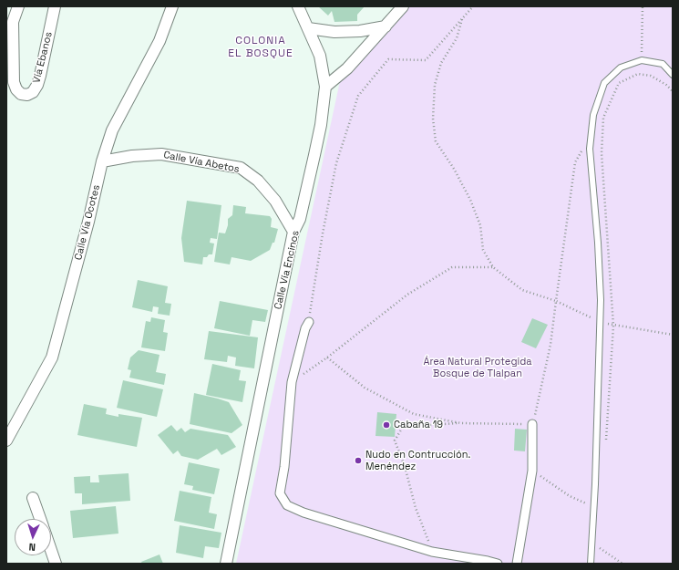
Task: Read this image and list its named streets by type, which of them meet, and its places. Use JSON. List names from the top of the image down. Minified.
{"streets":{"street":["Vía Ebanos","Calle Vía Abetos","Calle Vía Ocotes","Calle Vía Encinos"]},"crossings":[["Calle Vía Abetos","Calle Vía Ocotes"],["Calle Vía Abetos","Calle Vía Encinos"]],"districts":["COLONIA EL BOSQUE"],"parks":["Área Natural Protegida Bosque de Tlalpan"],"places":["Cabaña 19","Nudo en Contrucción. Menéndez"],"north":"bottom"}
